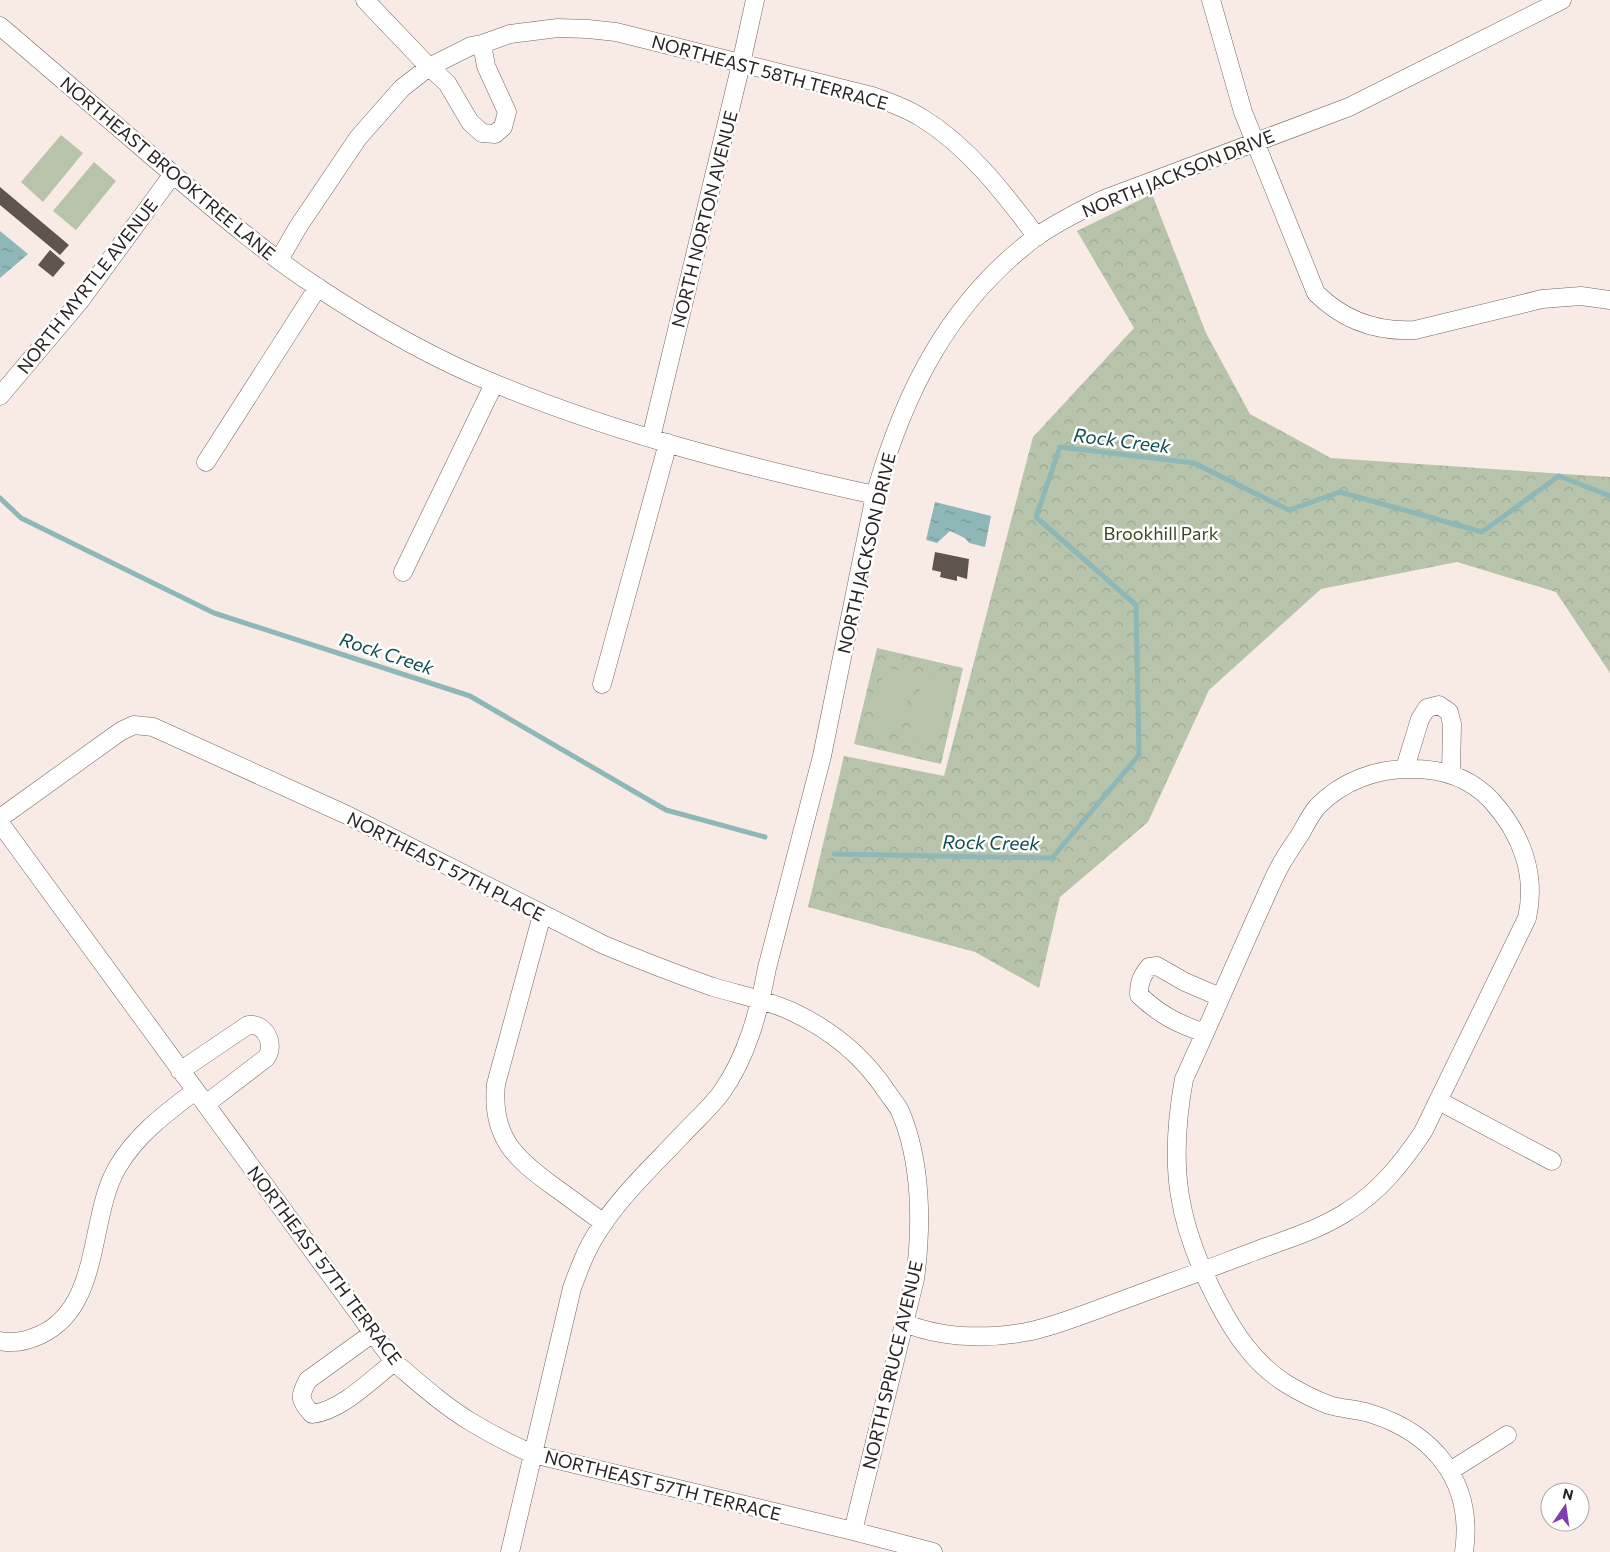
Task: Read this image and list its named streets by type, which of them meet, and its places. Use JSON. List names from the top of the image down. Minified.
{"streets":{"street":["NORTHEAST 58TH TERRACE","NORTHEAST BROOKTREE LANE","NORTH JACKSON DRIVE","NORTH NORTON AVENUE","NORTH MYRTLE AVENUE","NORTHEAST 57TH PLACE","NORTHEAST 57TH TERRACE","NORTH SPRUCE AVENUE"]},"crossings":[["NORTHEAST 58TH TERRACE","NORTHEAST BROOKTREE LANE"],["NORTHEAST 58TH TERRACE","NORTH JACKSON DRIVE"],["NORTHEAST 58TH TERRACE","NORTH NORTON AVENUE"],["NORTHEAST BROOKTREE LANE","NORTH JACKSON DRIVE"],["NORTHEAST BROOKTREE LANE","NORTH NORTON AVENUE"],["NORTHEAST BROOKTREE LANE","NORTH MYRTLE AVENUE"],["NORTH JACKSON DRIVE","NORTHEAST 57TH PLACE"],["NORTH JACKSON DRIVE","NORTHEAST 57TH TERRACE"],["NORTH JACKSON DRIVE","NORTH SPRUCE AVENUE"],["NORTHEAST 57TH PLACE","NORTH SPRUCE AVENUE"],["NORTHEAST 57TH TERRACE","NORTH SPRUCE AVENUE"]],"water":["Rock Creek"],"parks":["Brookhill Park"],"north":"top"}
